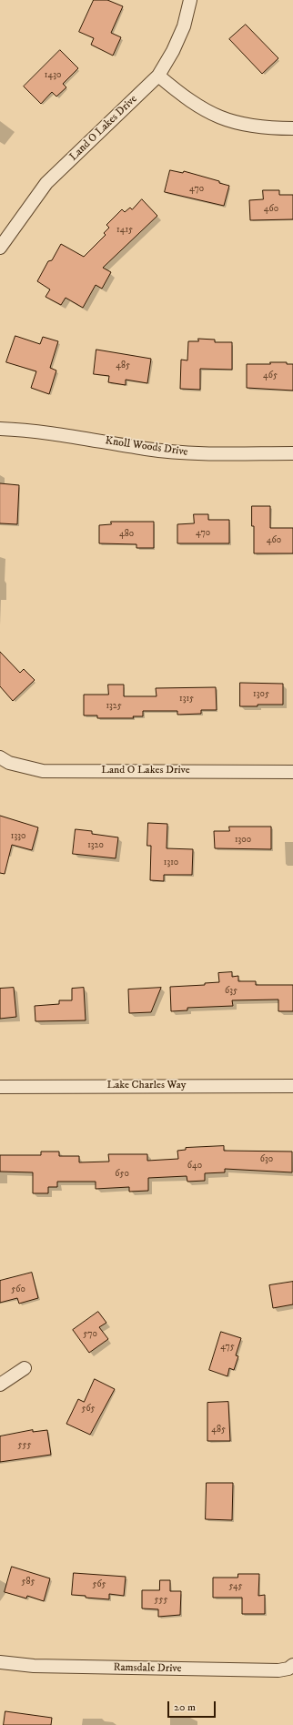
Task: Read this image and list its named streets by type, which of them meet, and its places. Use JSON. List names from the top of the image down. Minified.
{"streets":{"street":["Land O Lakes Drive","Knoll Woods Drive","Lake Charles Way","Ramsdale Drive"]},"house_numbers":["1430","470","460","1415","485","465","470","480","460","1305","1315","1325","1330","1300","1320","1310","635","630","640","650","560","570","475","565","485","555","585","565","545","555"],"scale_bar":"20 m"}
